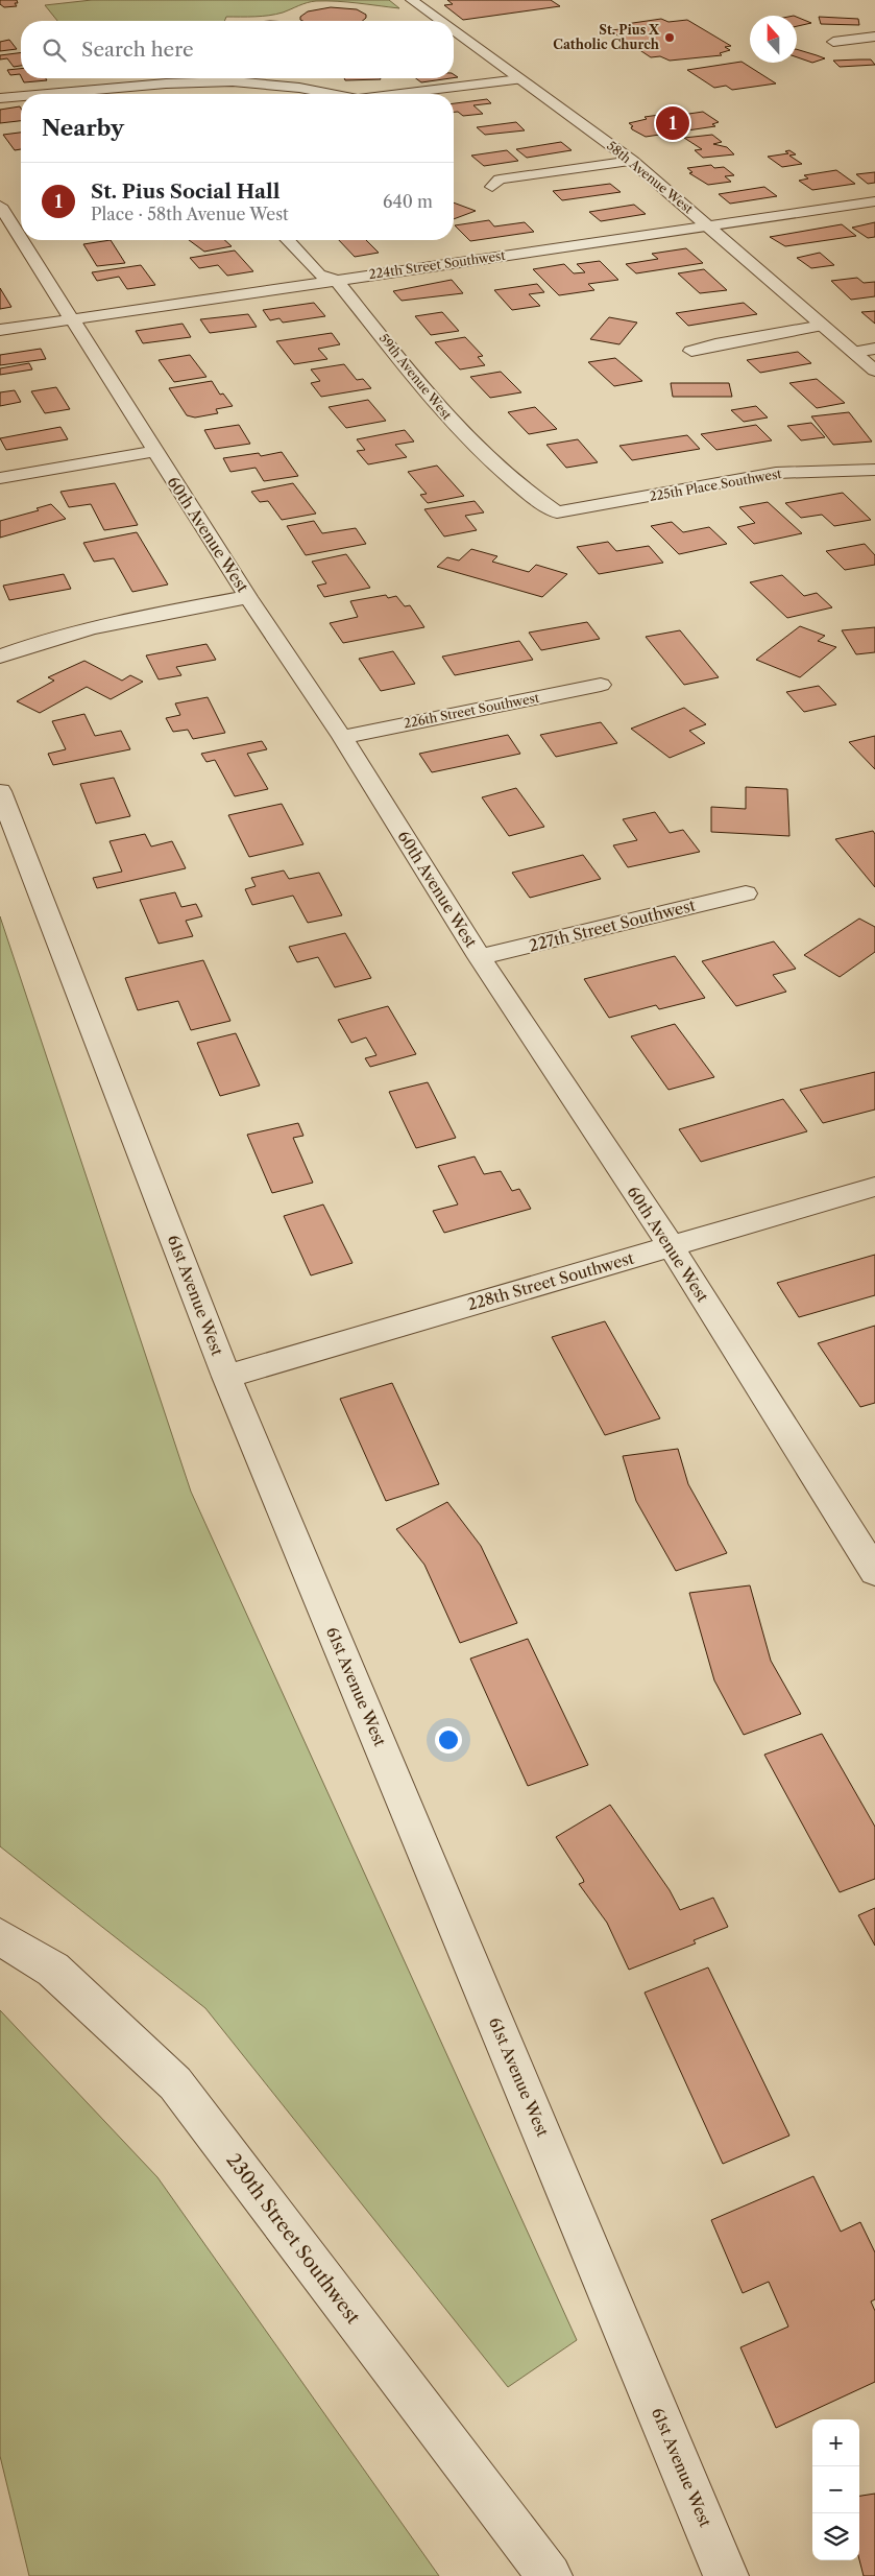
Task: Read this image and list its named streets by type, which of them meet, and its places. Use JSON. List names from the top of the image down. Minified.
{"streets":{"street":["58th Avenue West","224th Street Southwest","59th Avenue West","225th Place Southwest","60th Avenue West","226th Street Southwest","227th Street Southwest","228th Street Southwest","61st Avenue West","230th Street Southwest"]},"crossings":[["58th Avenue West","224th Street Southwest"],["224th Street Southwest","59th Avenue West"],["224th Street Southwest","60th Avenue West"],["59th Avenue West","225th Place Southwest"],["60th Avenue West","226th Street Southwest"],["60th Avenue West","227th Street Southwest"],["60th Avenue West","228th Street Southwest"],["228th Street Southwest","61st Avenue West"]],"places":["St. Pius X Catholic Church"],"north":"top","page":{"search":"Search here","heading":"Nearby","pins":"1","list":[{"mark":"1","name":"St. Pius Social Hall","note":"Place · 58th Avenue West","value":"640 m"}],"map_buttons":["+","−"]}}
